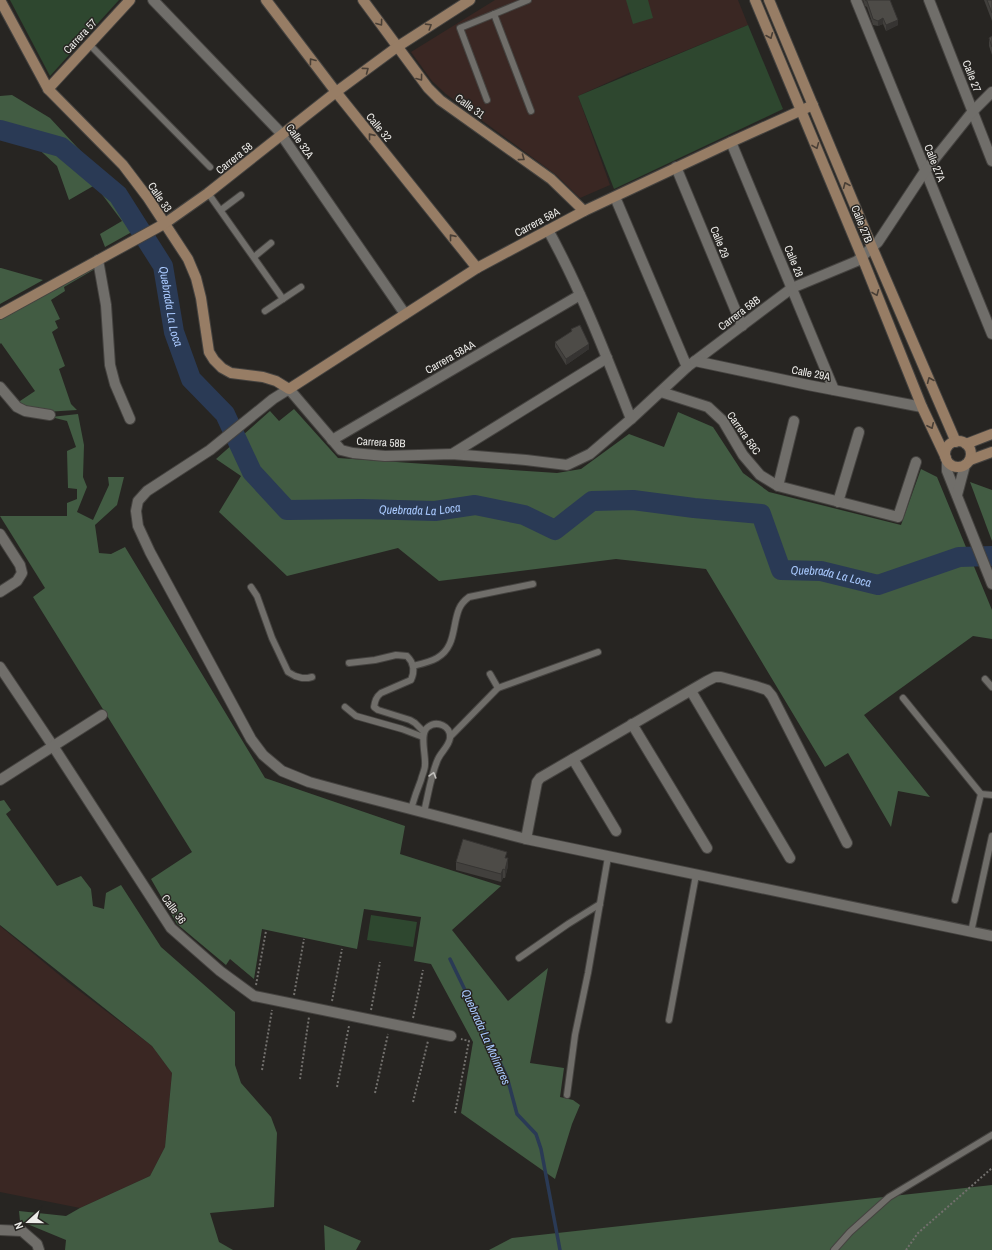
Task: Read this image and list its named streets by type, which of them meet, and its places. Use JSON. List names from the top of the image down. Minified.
{"streets":{"main road":["Carrera 57","Calle 31","Calle 32","Carrera 58","Calle 33","Carrera 58A","Calle 27B"],"street":["Calle 27","Calle 32A","Calle 27A","Calle 29","Calle 28","Carrera 58B","Carrera 58AA","Calle 29A","Carrera 58C","Calle 36"]},"crossings":[["Carrera 57","Calle 33"],["Calle 27","Carrera 58B"],["Calle 31","Carrera 58"],["Calle 31","Carrera 58A"],["Calle 32","Carrera 58"],["Calle 32","Carrera 58A"],["Calle 32A","Carrera 58"],["Calle 32A","Carrera 58A"],["Carrera 58","Calle 33"],["Calle 27A","Carrera 58B"],["Calle 33","Carrera 58A"],["Calle 33","Carrera 58B"],["Carrera 58A","Calle 27B"],["Carrera 58A","Calle 29"],["Carrera 58A","Calle 28"],["Carrera 58A","Carrera 58B"],["Calle 27B","Carrera 58B"],["Calle 27B","Calle 29A"],["Calle 29","Carrera 58B"],["Calle 28","Carrera 58B"],["Calle 28","Calle 29A"],["Carrera 58B","Carrera 58AA"],["Carrera 58B","Calle 29A"],["Carrera 58B","Carrera 58C"]],"one_way":["Calle 31","Calle 32"],"water":["Quebrada La Loca","Quebrada La Molinares"],"north":"left"}
